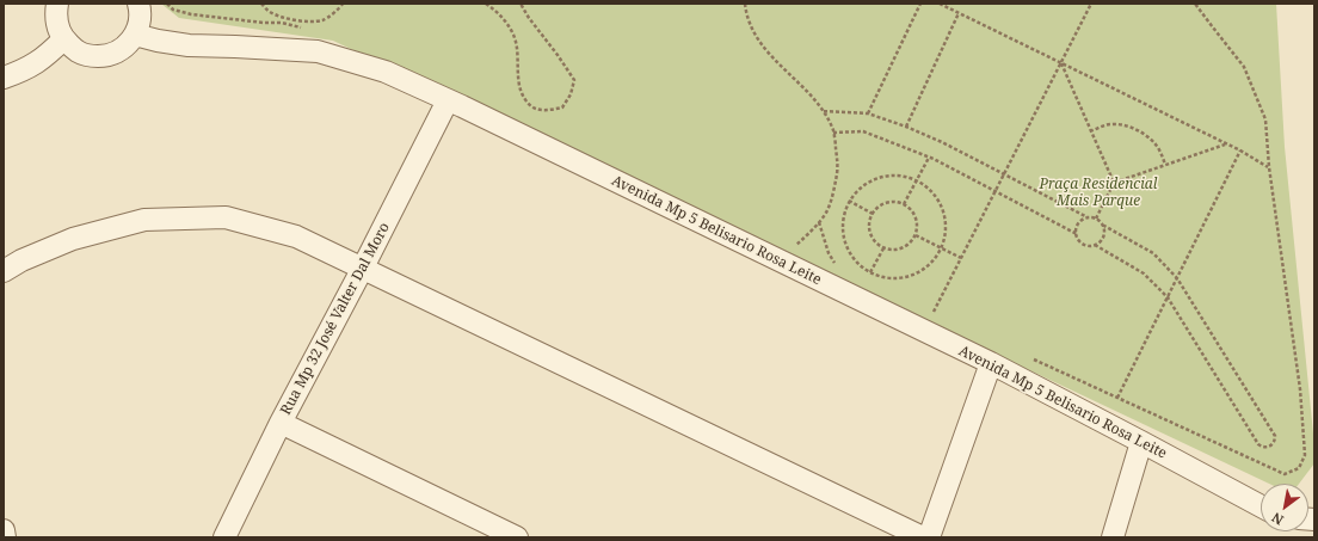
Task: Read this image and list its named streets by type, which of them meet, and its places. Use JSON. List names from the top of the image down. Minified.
{"streets":{"street":["Avenida Mp 5 Belisario Rosa Leite","Rua Mp 32 José Valter Dal Moro"]},"crossings":[["Avenida Mp 5 Belisario Rosa Leite","Rua Mp 32 José Valter Dal Moro"]],"parks":["Praça Residencial Mais Parque"],"north":"bottom left"}
